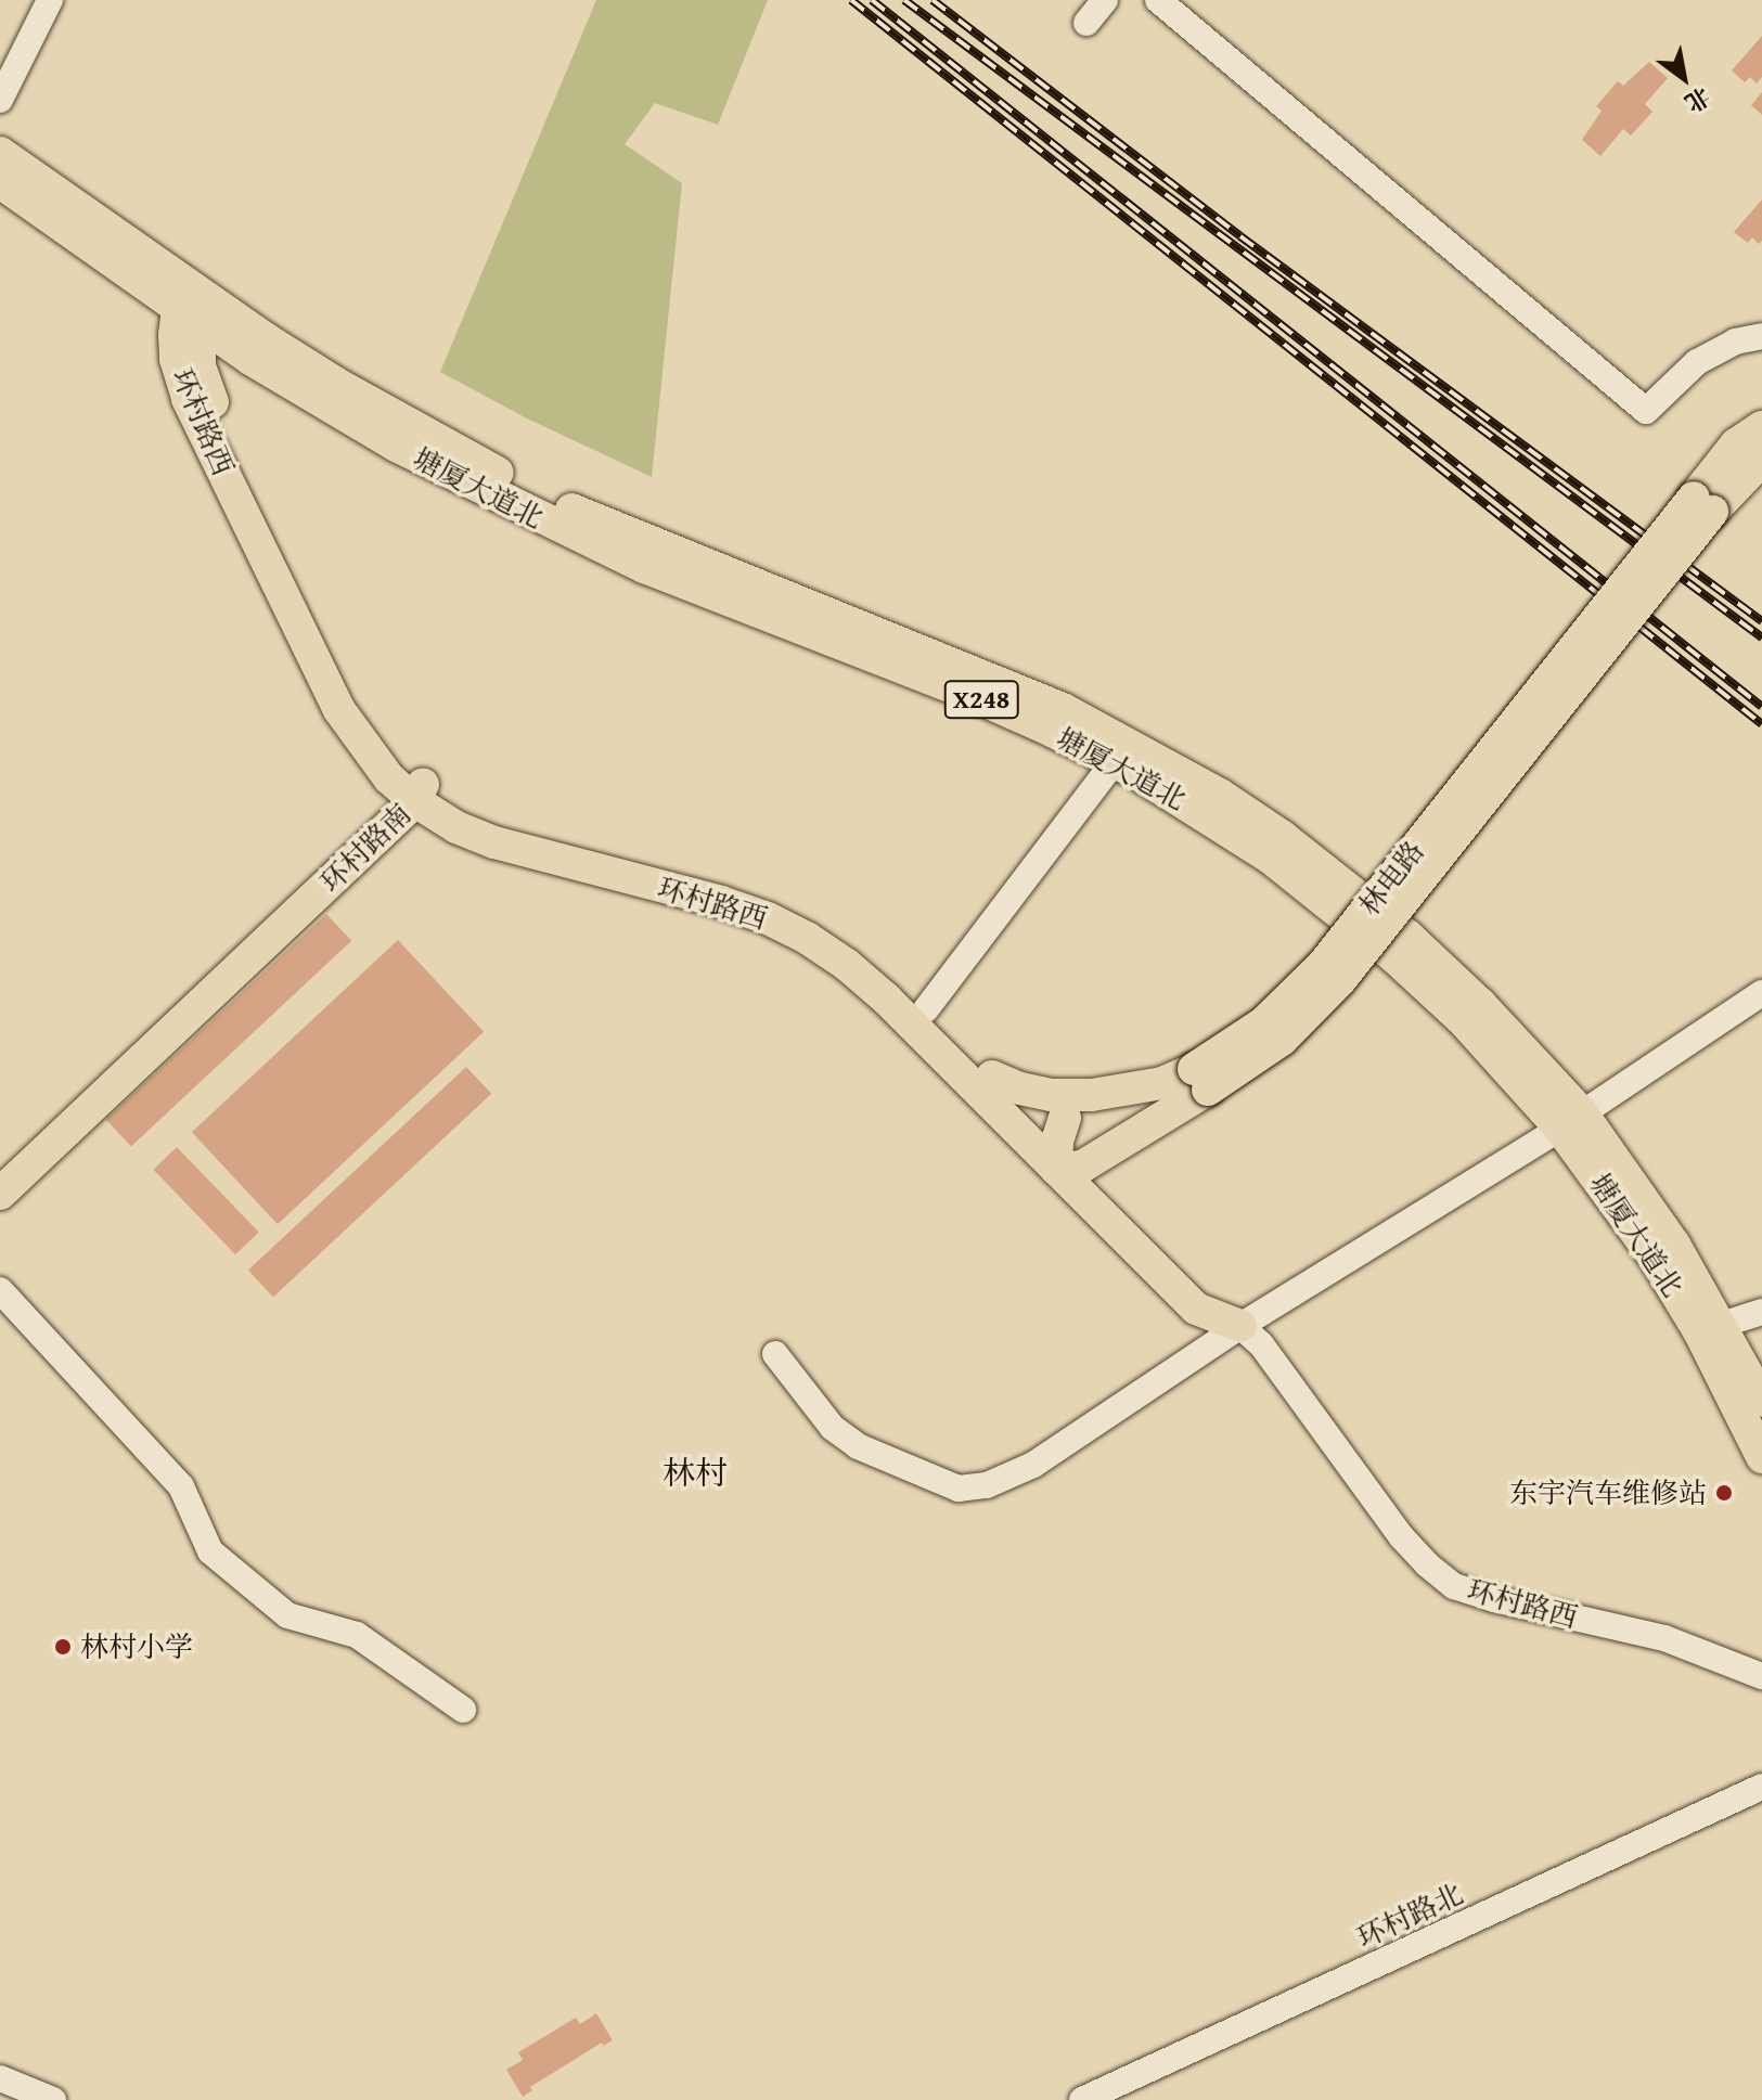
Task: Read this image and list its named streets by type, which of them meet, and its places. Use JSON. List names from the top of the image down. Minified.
{"streets":{"main road":["环村路西","塘厦大道北","X248","环村路南","林电路"],"street":["环村路北"]},"crossings":[["环村路西","塘厦大道北"],["环村路西","环村路南"],["环村路西","林电路"]],"districts":["林村"],"places":["东宇汽车维修站","林村小学"],"north":"bottom right"}
